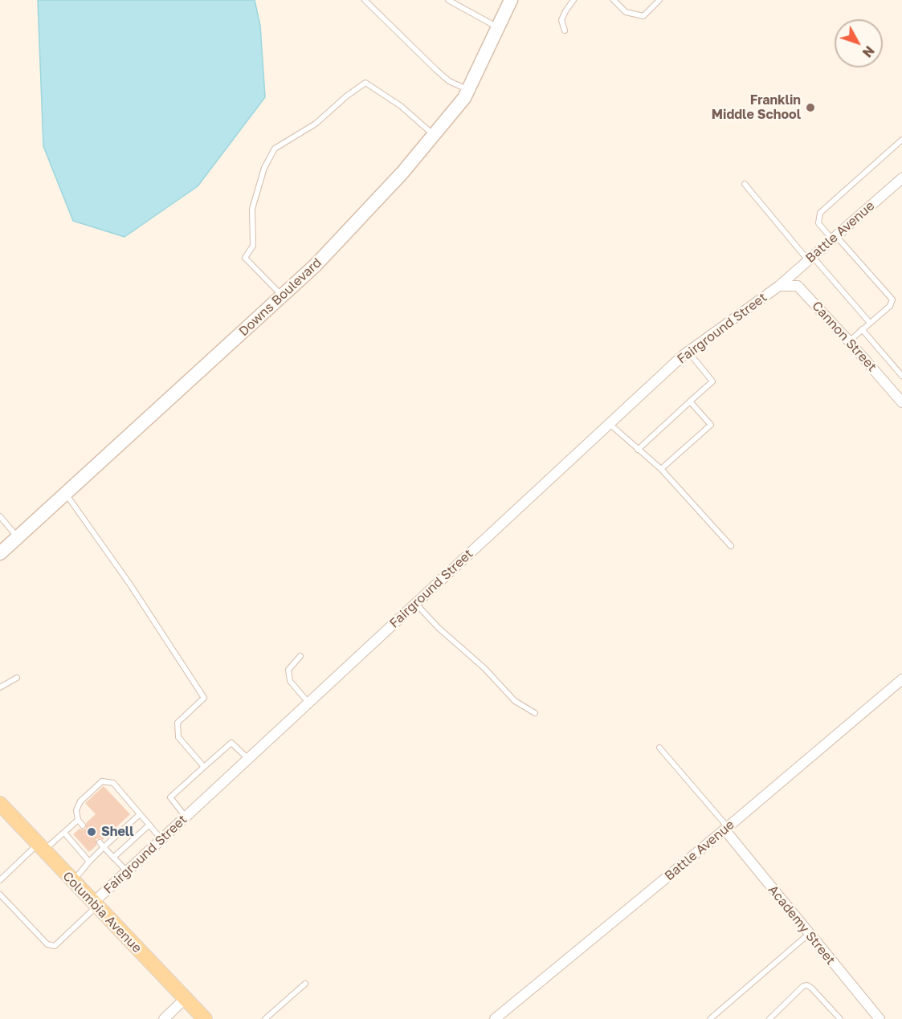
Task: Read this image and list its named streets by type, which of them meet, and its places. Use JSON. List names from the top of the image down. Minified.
{"streets":{"main road":["Columbia Avenue"],"street":["Battle Avenue","Downs Boulevard","Fairground Street","Cannon Street","Academy Street"]},"crossings":[["Battle Avenue","Fairground Street"],["Battle Avenue","Cannon Street"],["Battle Avenue","Academy Street"],["Fairground Street","Cannon Street"],["Fairground Street","Columbia Avenue"]],"places":["Franklin Middle School","Shell"],"north":"bottom right"}
